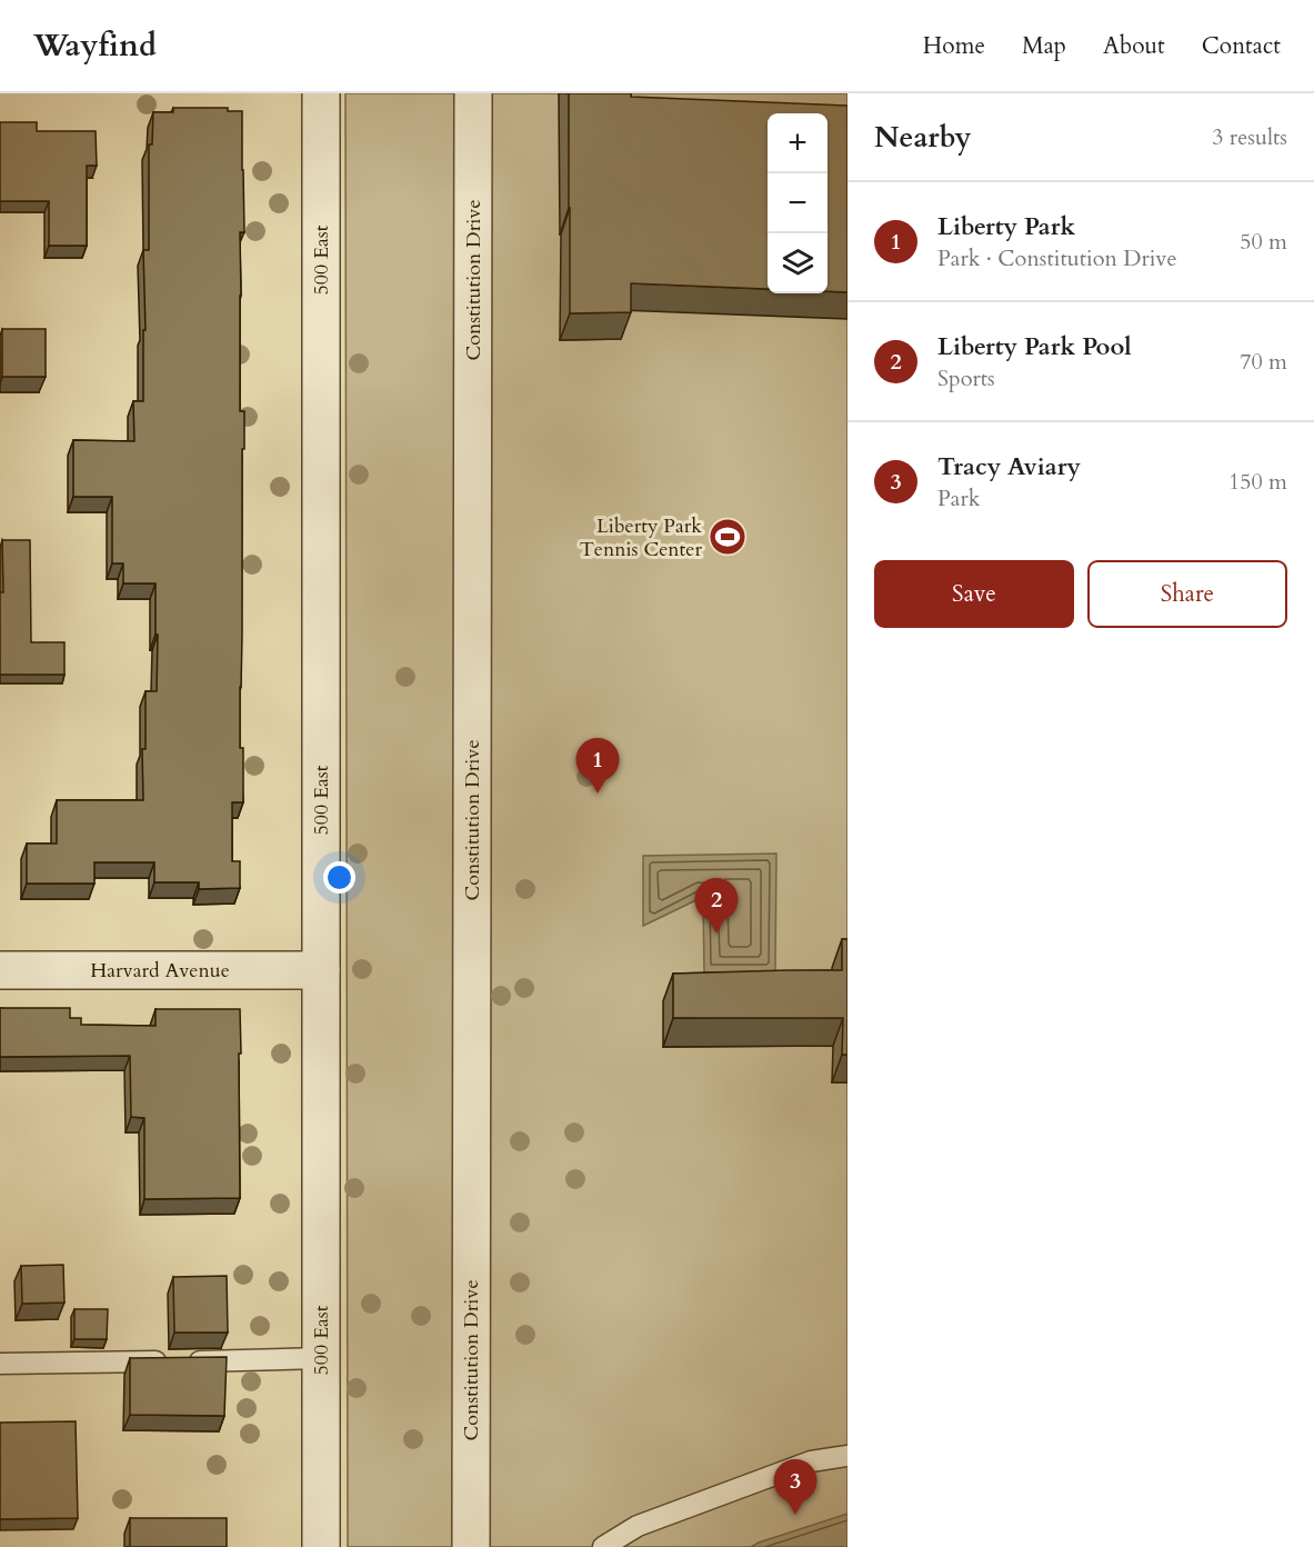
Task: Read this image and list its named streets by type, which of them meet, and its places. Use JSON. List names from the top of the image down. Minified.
{"streets":{"street":["500 East","Constitution Drive","Harvard Avenue"]},"crossings":[["500 East","Harvard Avenue"]],"places":{"sports":["Liberty Park Tennis Center"]},"page":{"header":"Wayfind","nav":["Home","Map","About","Contact"],"heading":["Nearby","3 results"],"map_buttons":["+","−"],"list":[{"mark":"1","name":"Liberty Park","note":"Park · Constitution Drive","value":"50 m"},{"mark":"2","name":"Liberty Park Pool","note":"Sports","value":"70 m"},{"mark":"3","name":"Tracy Aviary","note":"Park","value":"150 m"}],"buttons":["Save","Share"],"pins":["1","2","3"]}}
